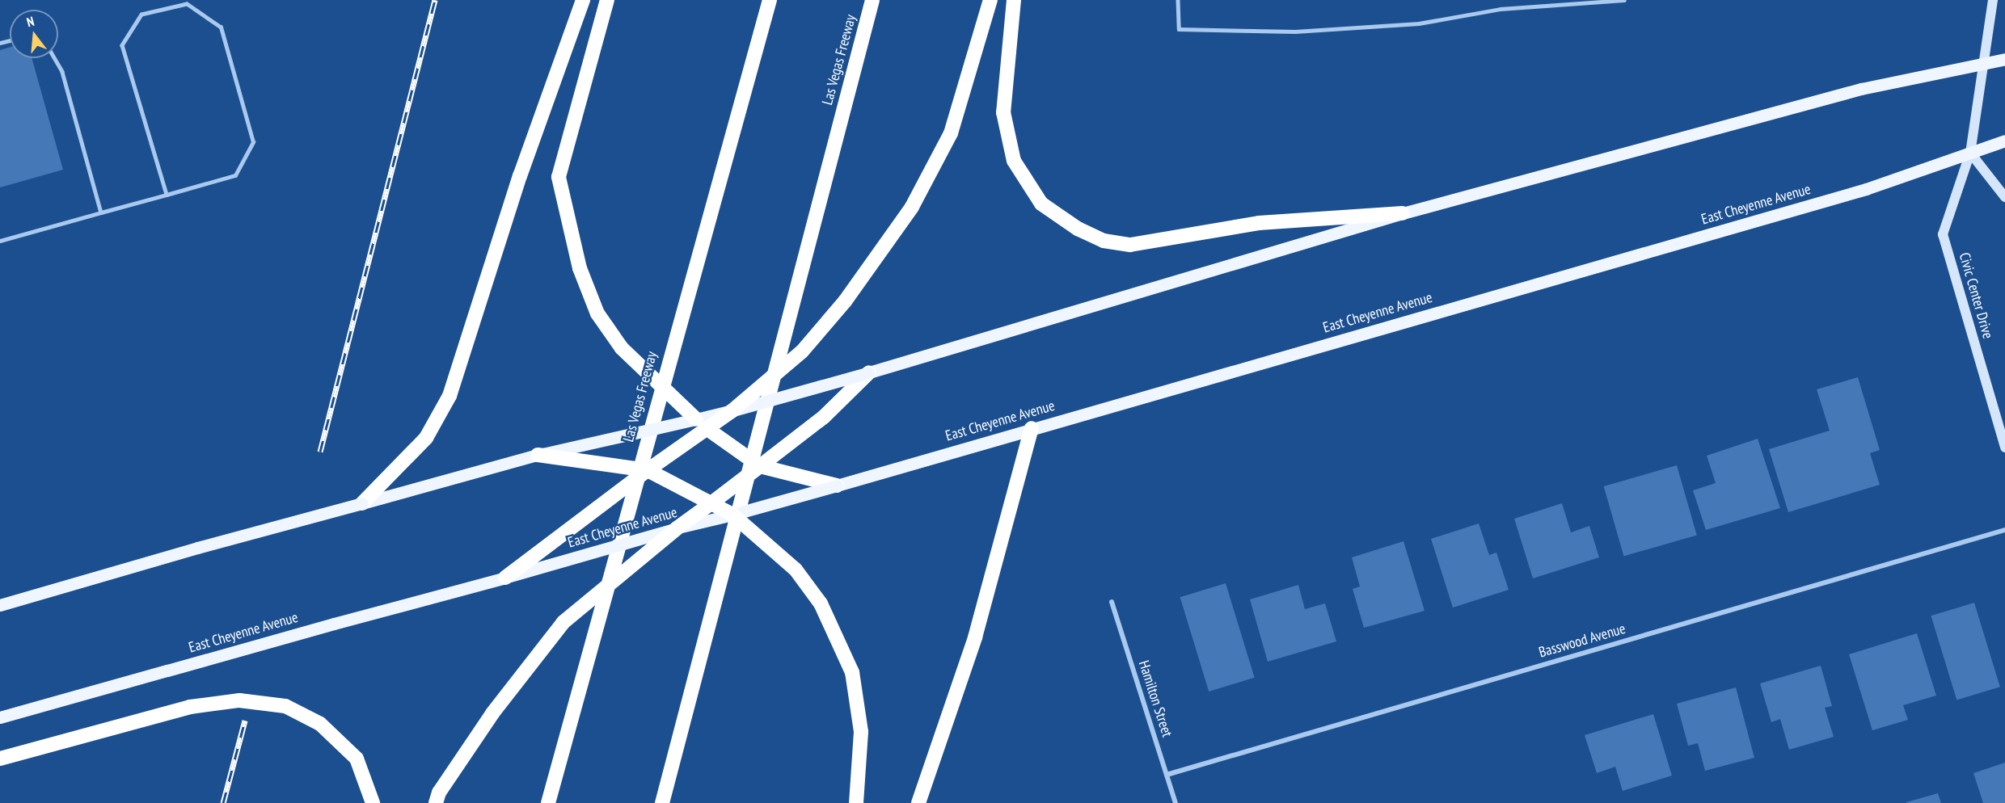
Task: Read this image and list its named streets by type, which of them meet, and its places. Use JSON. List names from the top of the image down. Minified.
{"streets":{"highway":["Las Vegas Freeway"],"main road":["East Cheyenne Avenue","Civic Center Drive"],"street":["Basswood Avenue","Hamilton Street"]},"crossings":[["East Cheyenne Avenue","Civic Center Drive"],["Basswood Avenue","Hamilton Street"]],"north":"top"}
